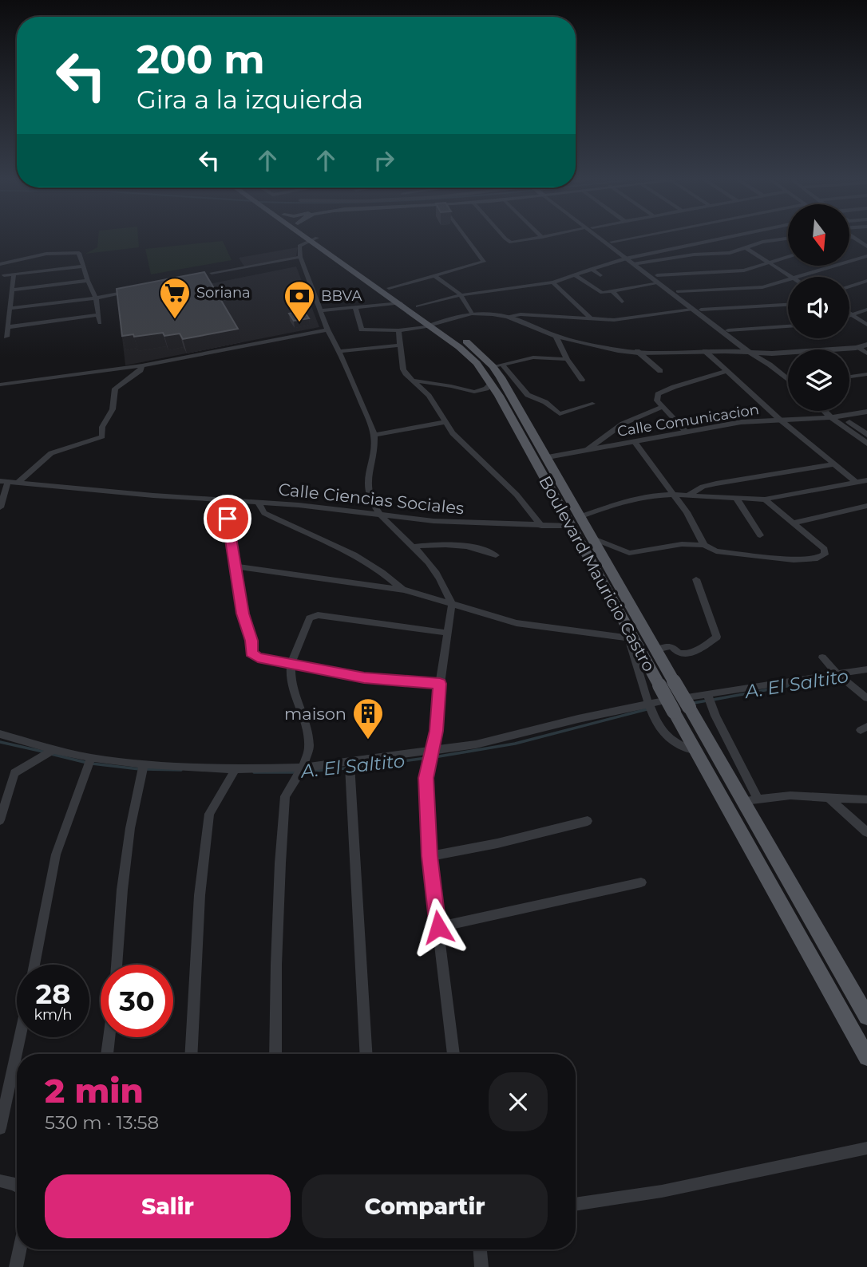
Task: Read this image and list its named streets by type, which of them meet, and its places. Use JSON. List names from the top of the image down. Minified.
{"streets":{"main road":["Boulevard Mauricio Castro"],"street":["Calle Comunicacion","Calle Ciencias Sociales"]},"crossings":[["Calle Comunicacion","Boulevard Mauricio Castro"],["Calle Ciencias Sociales","Boulevard Mauricio Castro"]],"water":["A. El Saltito"],"places":{"supermarket":["Soriana"],"bank":["BBVA"],"building":["maison"]},"north":"bottom","page":{"turn":["200 m","Gira a la izquierda"],"speed":"28 km/h","limit":"30","heading":["2 min","530 m · 13:58"],"buttons":["Salir","Compartir"]}}
